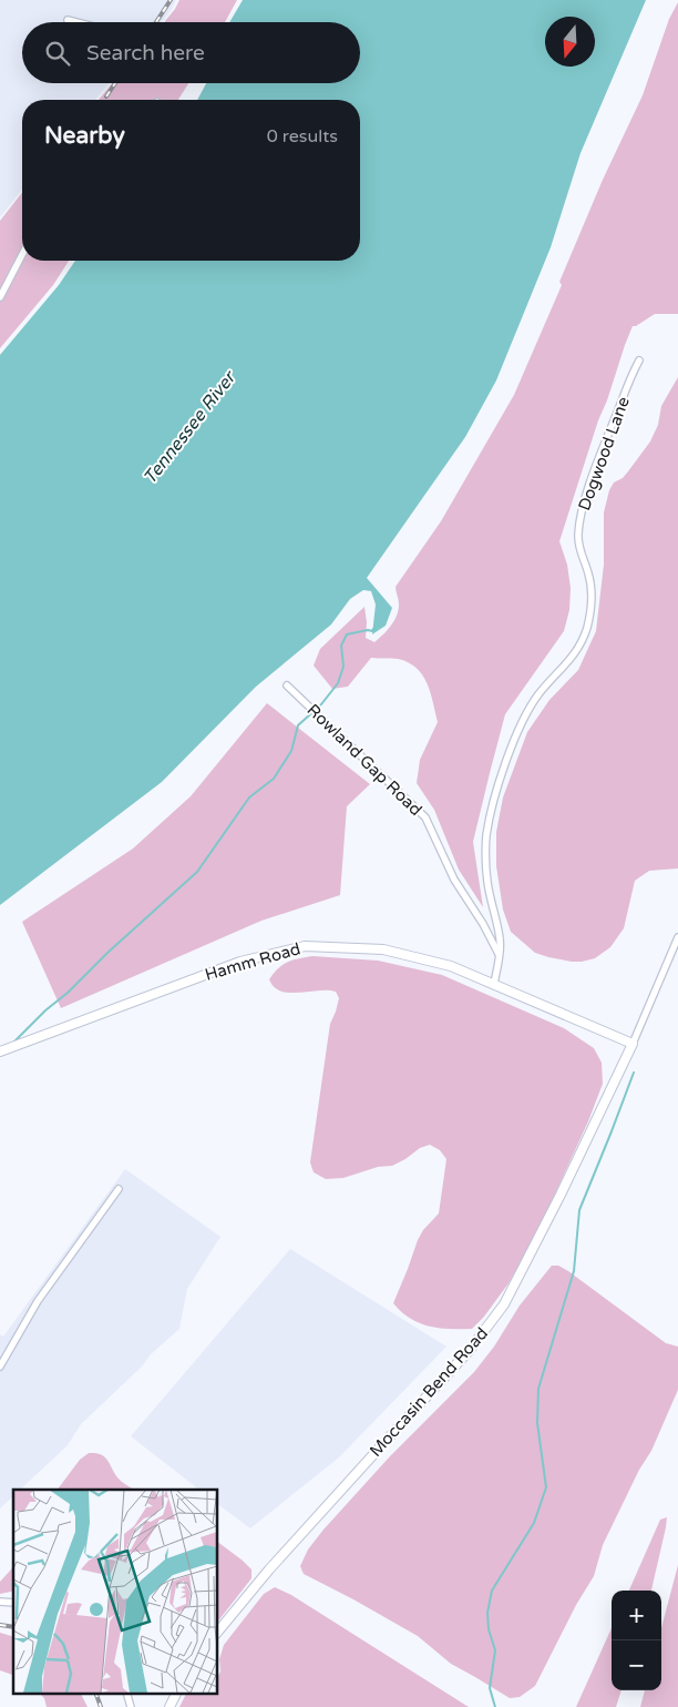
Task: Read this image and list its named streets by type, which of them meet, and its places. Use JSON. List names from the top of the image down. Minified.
{"streets":{"main road":["Hamm Road","Moccasin Bend Road"],"street":["Dogwood Lane","Rowland Gap Road"]},"crossings":[["Dogwood Lane","Rowland Gap Road"],["Dogwood Lane","Hamm Road"],["Hamm Road","Moccasin Bend Road"]],"water":["Tennessee River"],"north":"bottom","page":{"search":"Search here","heading":["Nearby","0 results"],"map_buttons":["+","−"]}}
